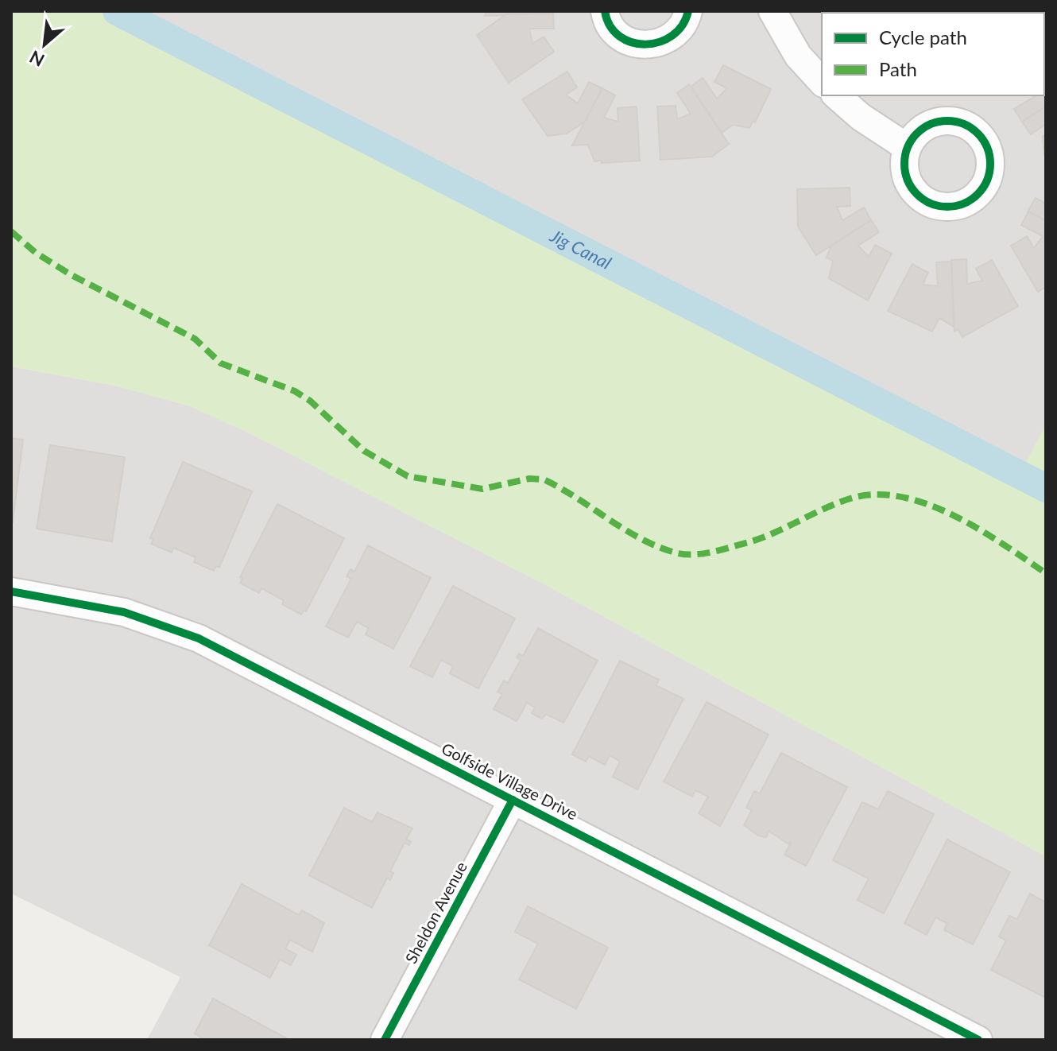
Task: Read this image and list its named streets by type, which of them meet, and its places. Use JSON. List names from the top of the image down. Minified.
{"streets":{"street":["Golfside Village Drive","Sheldon Avenue"]},"crossings":[["Golfside Village Drive","Sheldon Avenue"]],"water":["Jig Canal"],"legend":["Cycle path","Path"],"north":"bottom left"}
